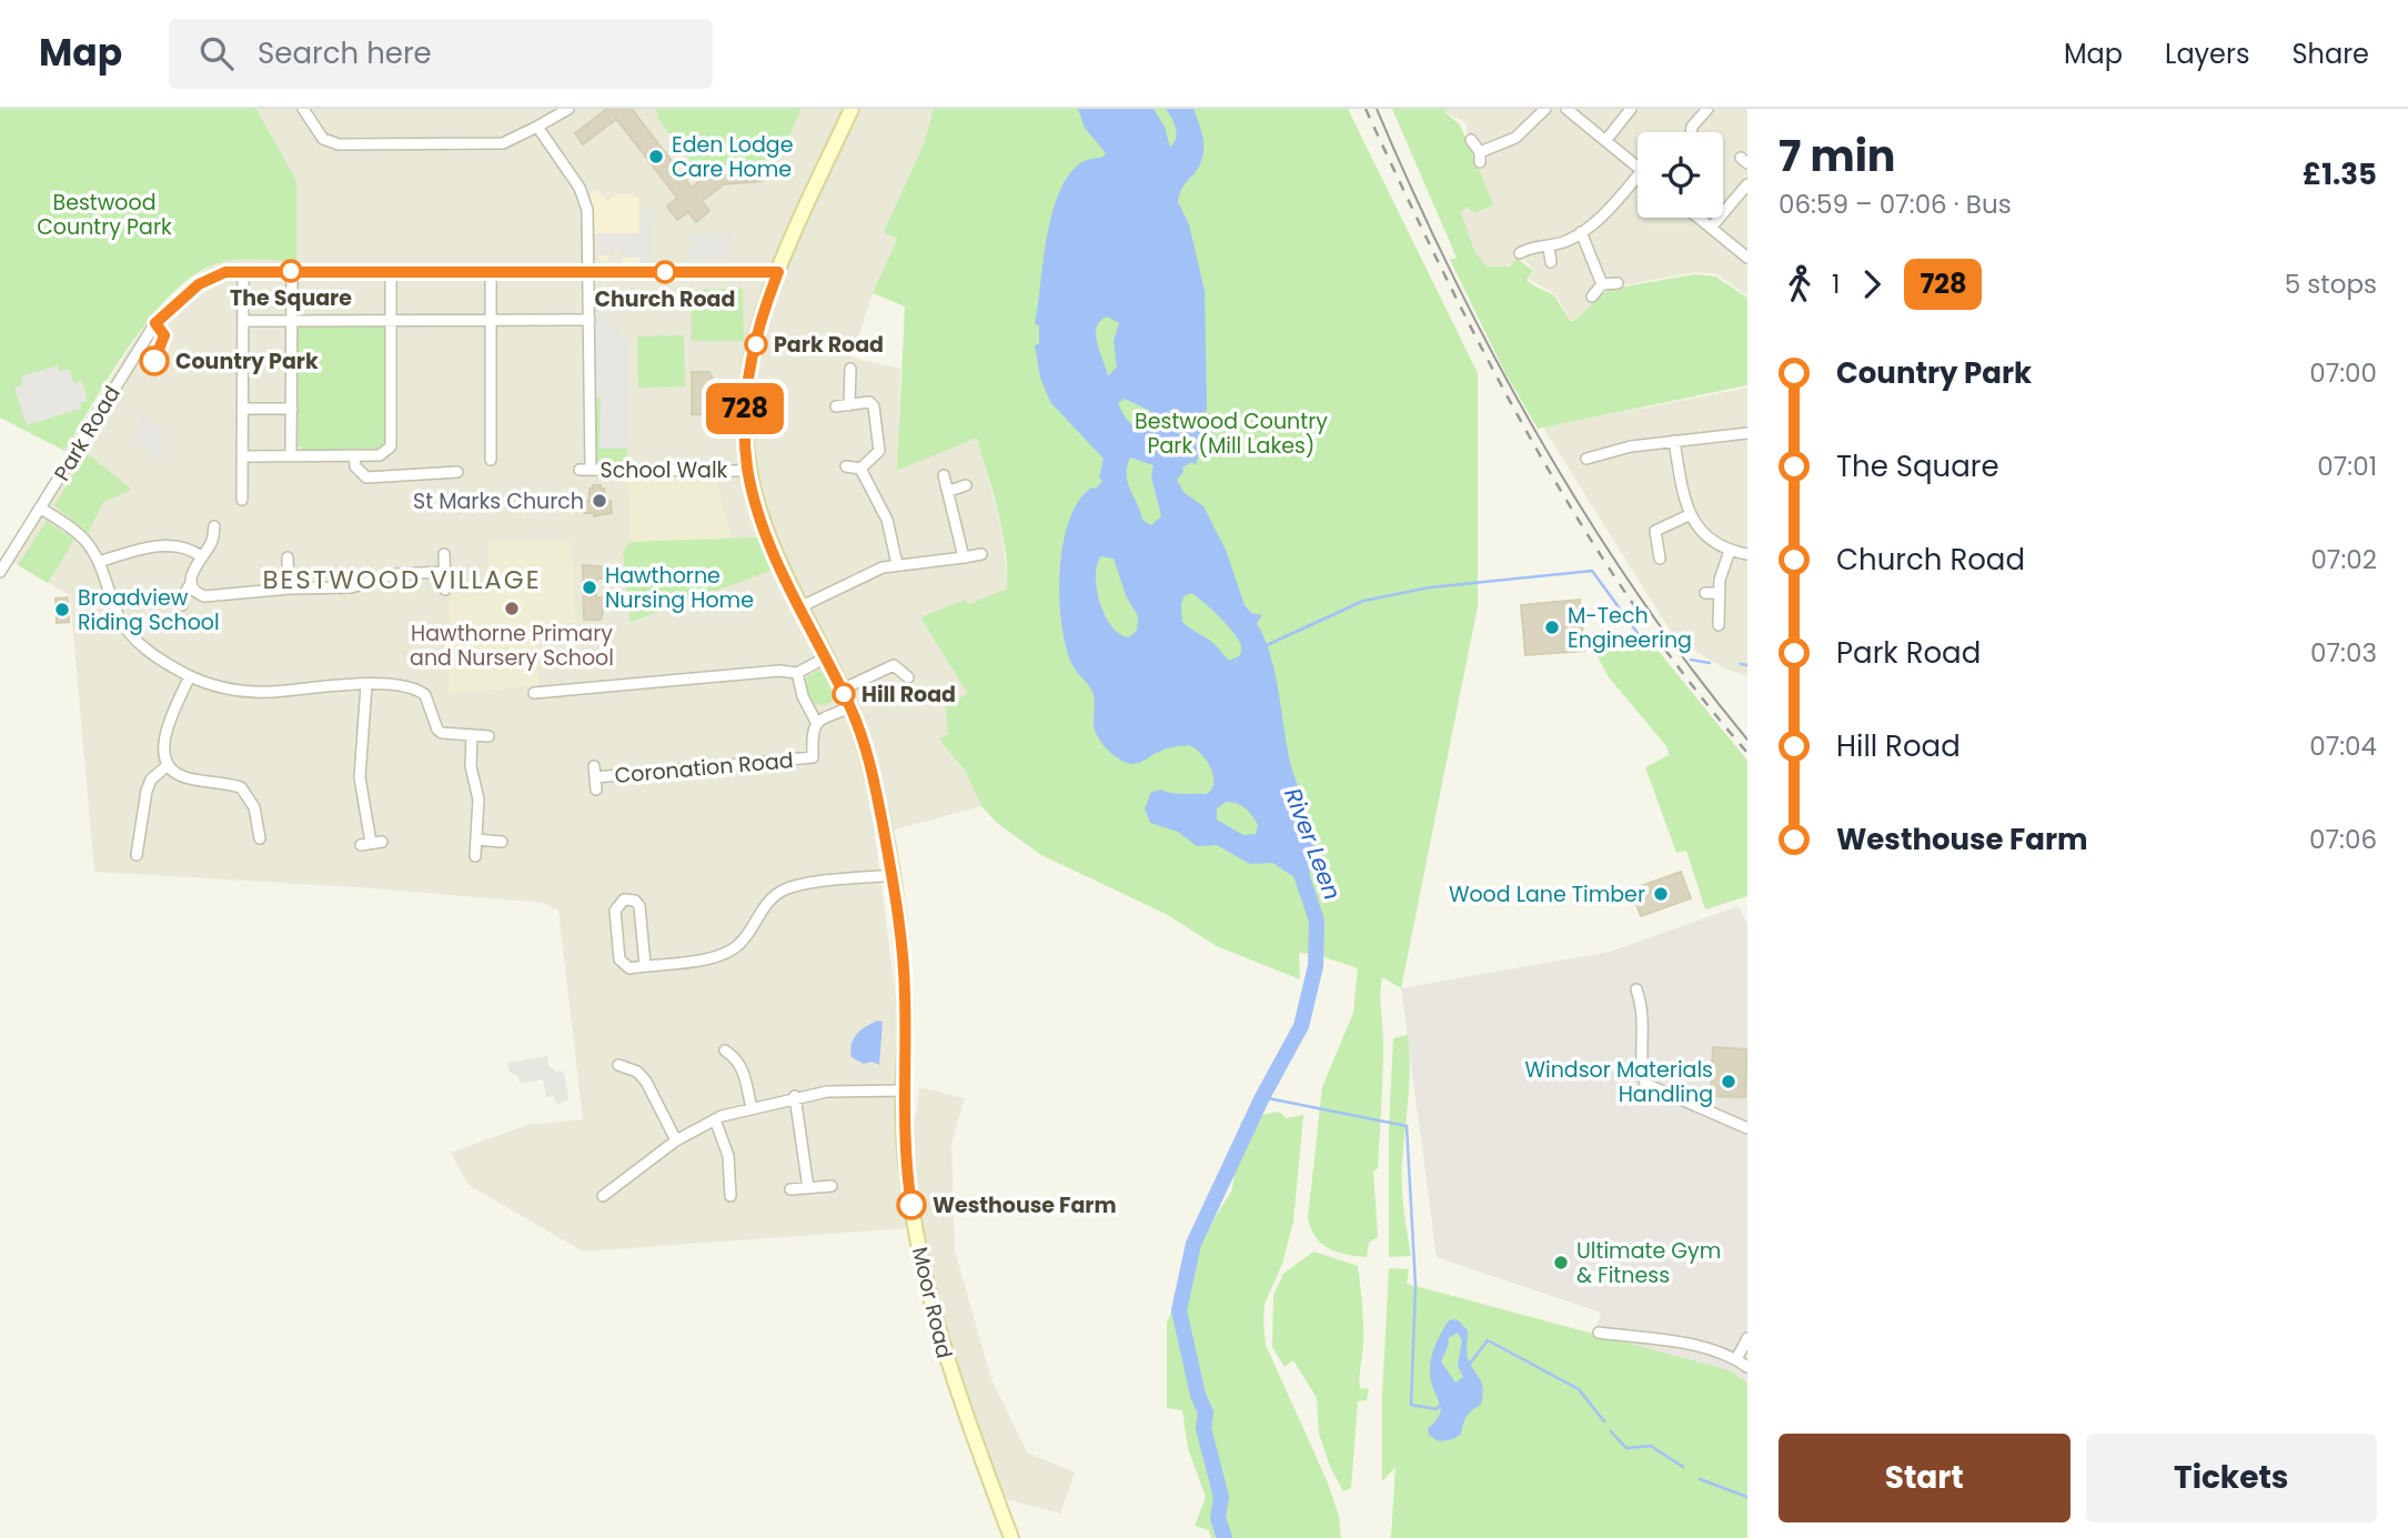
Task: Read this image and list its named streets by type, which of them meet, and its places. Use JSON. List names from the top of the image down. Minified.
{"streets":{"main road":["Moor Road"],"street":["Park Road","School Walk","Coronation Road"]},"crossings":[["Park Road","Moor Road"],["School Walk","Moor Road"]],"districts":["BESTWOOD VILLAGE"],"water":["River Leen"],"parks":["Bestwood Country Park","Bestwood Country Park (Mill Lakes)"],"places":["Eden Lodge Care Home","The Square","Church Road","Park Road","Country Park","St Marks Church","Hawthorne Nursing Home","Hawthorne Primary and Nursery School","Broadview Riding School","M-Tech Engineering","Hill Road","Wood Lane Timber","Windsor Materials Handling","Westhouse Farm","Ultimate Gym & Fitness"],"lines":["bus line 728"],"page":{"header":"Map","search":"Search here","nav":["Map","Layers","Share"],"on_map":"728","heading":["7 min","06:59 – 07:06 · Bus","£1.35"],"legs":["1","728","5 stops"],"list":[{"name":"Country Park","value":"07:00"},{"name":"The Square","value":"07:01"},{"name":"Church Road","value":"07:02"},{"name":"Park Road","value":"07:03"},{"name":"Hill Road","value":"07:04"},{"name":"Westhouse Farm","value":"07:06"}],"buttons":["Start","Tickets"]}}
